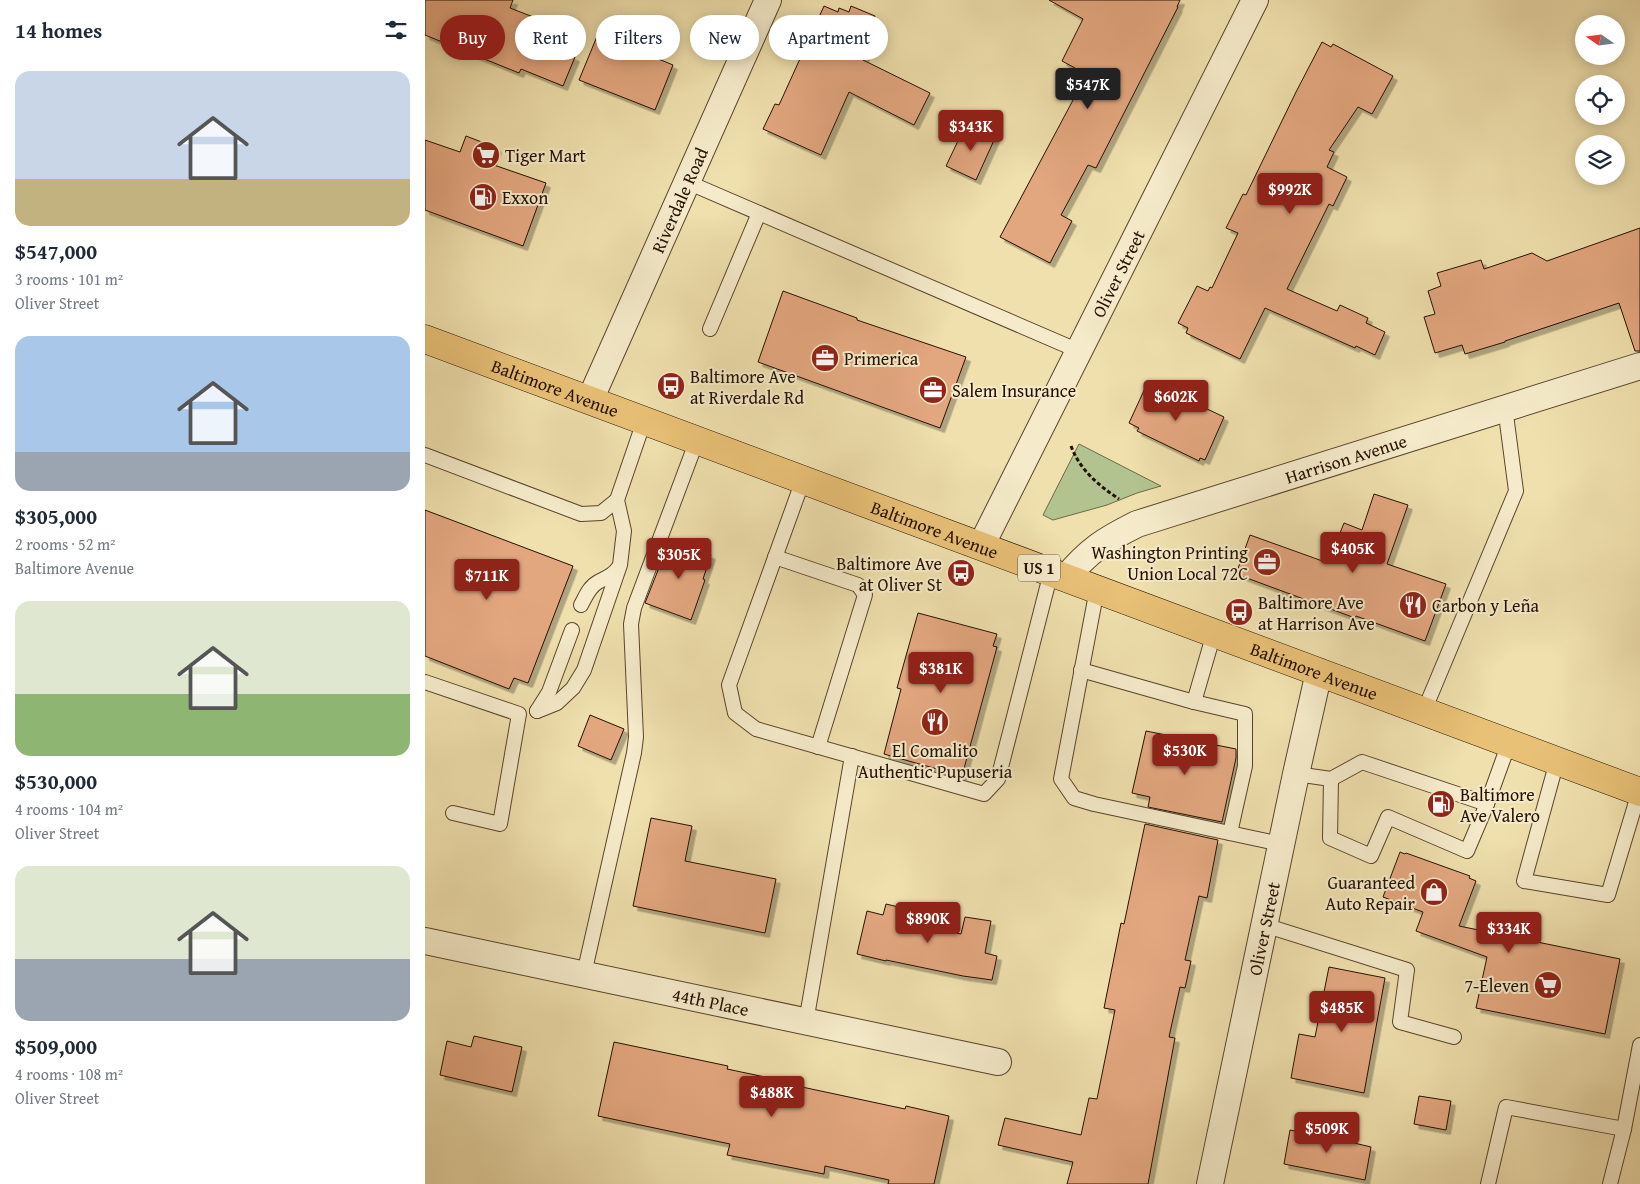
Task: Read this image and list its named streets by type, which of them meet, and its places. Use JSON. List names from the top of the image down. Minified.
{"streets":{"main road":["Baltimore Avenue","US 1"],"street":["Riverdale Road","Oliver Street","Harrison Avenue","44th Place"]},"crossings":[["Riverdale Road","Baltimore Avenue"],["Oliver Street","Baltimore Avenue"],["Baltimore Avenue","Harrison Avenue"]],"places":{"supermarket":["Tiger Mart","7-Eleven"],"fuel station":["Exxon","Baltimore Ave Valero"],"office":["Primerica","Salem Insurance","Washington Printing Union Local 72C"],"bus stop":["Baltimore Ave at Riverdale Rd","Baltimore Ave at Oliver St","Baltimore Ave at Harrison Ave"],"restaurant":["Carbon y Leña","El Comalito Authentic Pupuseria"],"shop":["Guaranteed Auto Repair"]},"north":"left","page":{"heading":"14 homes","chip":["Buy","Rent","Filters","New","Apartment"],"list":[{"name":"$547,000","note":"3 rooms · 101 m² · Oliver Street"},{"name":"$305,000","note":"2 rooms · 52 m² · Baltimore Avenue"},{"name":"$530,000","note":"4 rooms · 104 m² · Oliver Street"},{"name":"$509,000","note":"4 rooms · 108 m² · Oliver Street"}],"price":["$547K","$343K","$992K","$602K","$405K","$305K","$711K","$381K","$530K","$890K","$334K","$485K","$488K","$509K"]}}
